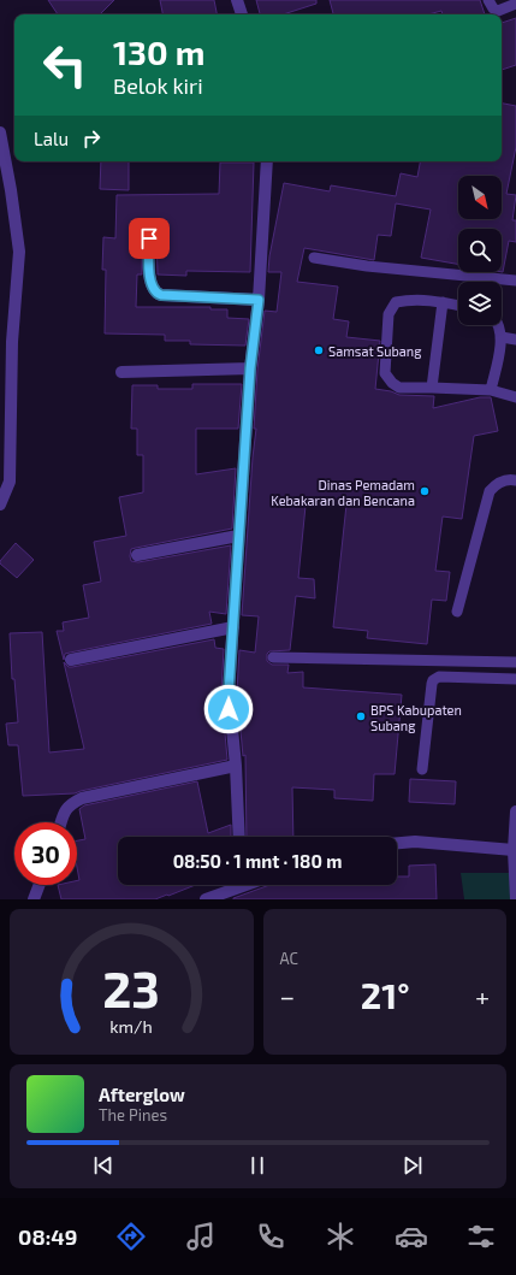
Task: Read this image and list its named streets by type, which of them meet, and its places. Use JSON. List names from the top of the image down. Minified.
{"places":["Samsat Subang","Dinas Pemadam Kebakaran dan Bencana","BPS Kabupaten Subang"],"north":"bottom right","page":{"turn":["130 m","Belok kiri"],"then":"Lalu","limit":"30","trip":"08:50 · 1 mnt · 180 m","tile":"AC","heat":["−","21°","+"],"song":["Afterglow","The Pines"],"tabs":"08:49","gauge":["23","km/h"]}}
